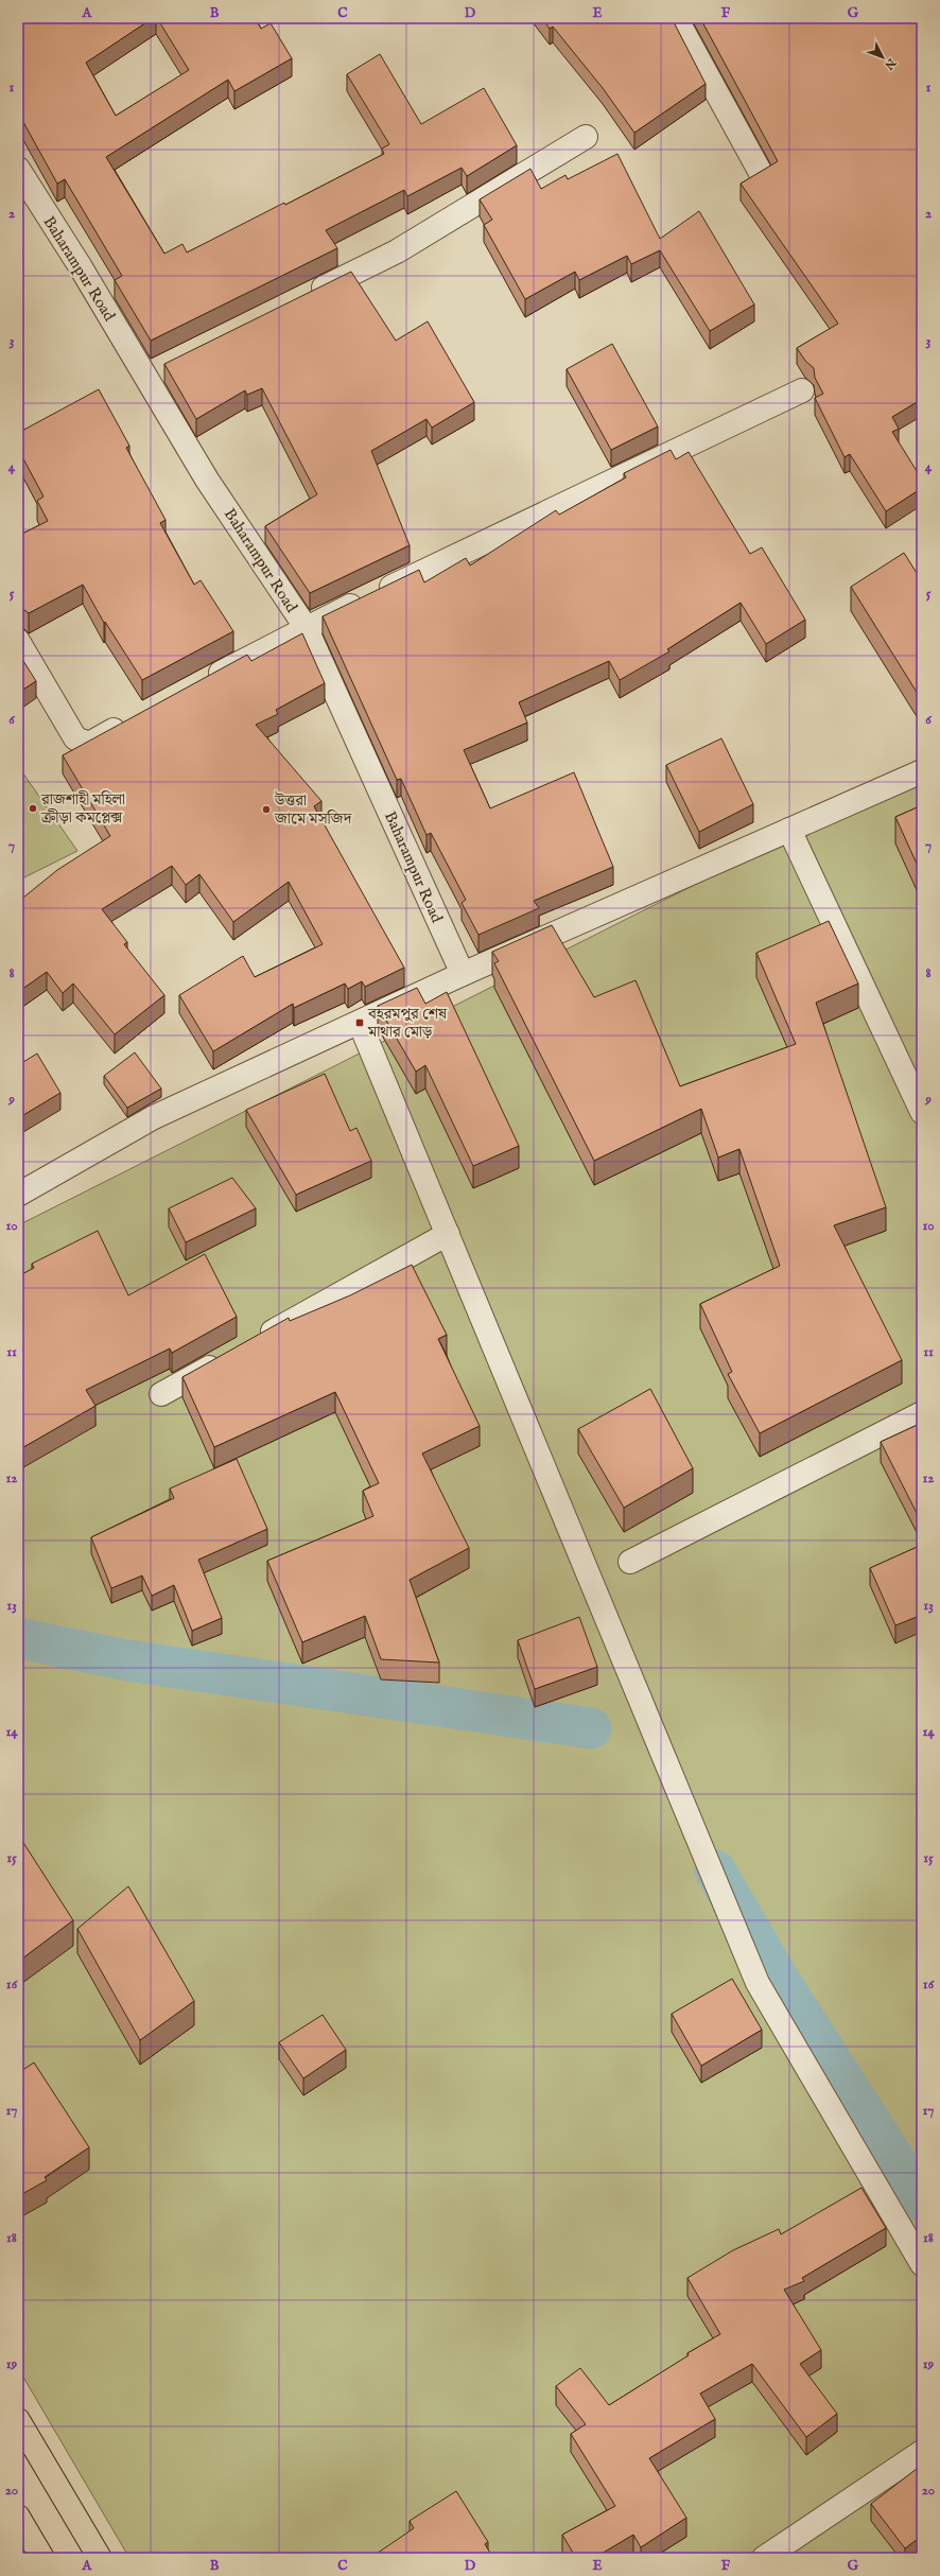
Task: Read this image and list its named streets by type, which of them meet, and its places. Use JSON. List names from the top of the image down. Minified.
{"streets":{"street":["Baharampur Road"]},"places":{"other":["রাজশাহী মহিলা ক্রীড়া কমপ্লেক্স","উত্তরা জামে মসজিদ"],"transit":["বহরমপুর শেষ মাথার মোড়"]},"north":"bottom right","grid":{"columns":["A","B","C","D","E","F","G"],"rows":["1","2","3","4","5","6","7","8","9","10","11","12","13","14","15","16","17","18","19","20"]}}
